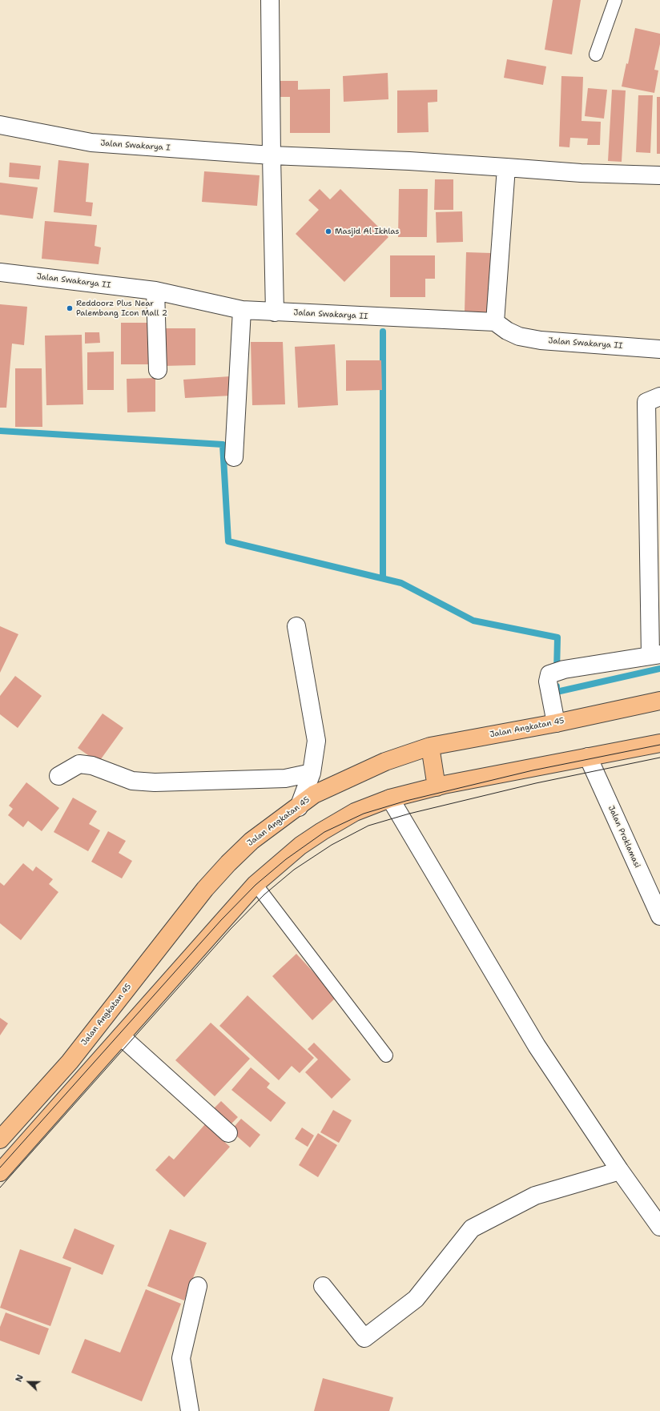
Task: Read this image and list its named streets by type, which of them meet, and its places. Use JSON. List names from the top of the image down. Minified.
{"streets":{"main road":["Jalan Angkatan 45"],"street":["Jalan Swakarya I","Jalan Swakarya II","Jalan Proklamasi"]},"places":["Masjid Al Ikhlas","Reddoorz Plus Near Palembang Icon Mall 2"],"north":"left"}
